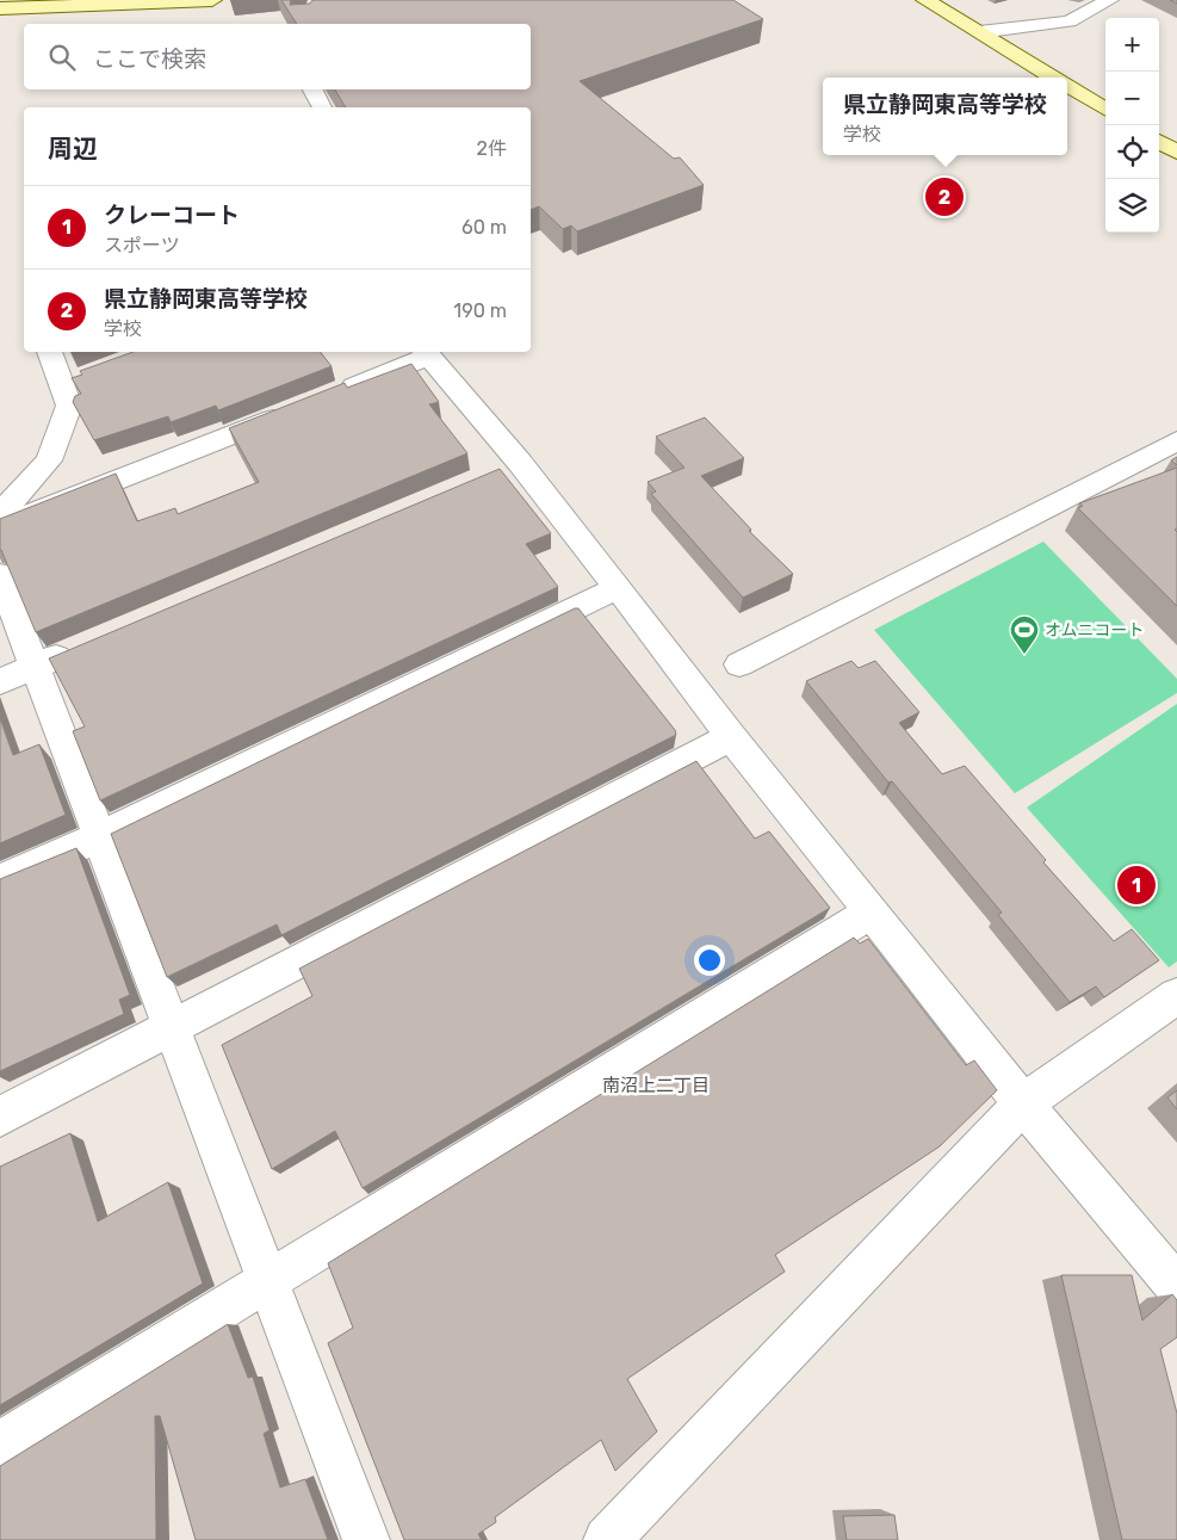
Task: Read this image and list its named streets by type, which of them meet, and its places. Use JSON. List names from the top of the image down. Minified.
{"districts":["南沼上二丁目"],"places":{"sports":["オムニコート"]},"page":{"map_buttons":["+","−"],"search":"ここで検索","popup":["県立静岡東高等学校","学校"],"heading":["周辺","2件"],"pins":["2","1"],"list":[{"mark":"1","name":"クレーコート","note":"スポーツ","value":"60 m"},{"mark":"2","name":"県立静岡東高等学校","note":"学校","value":"190 m"}]}}
